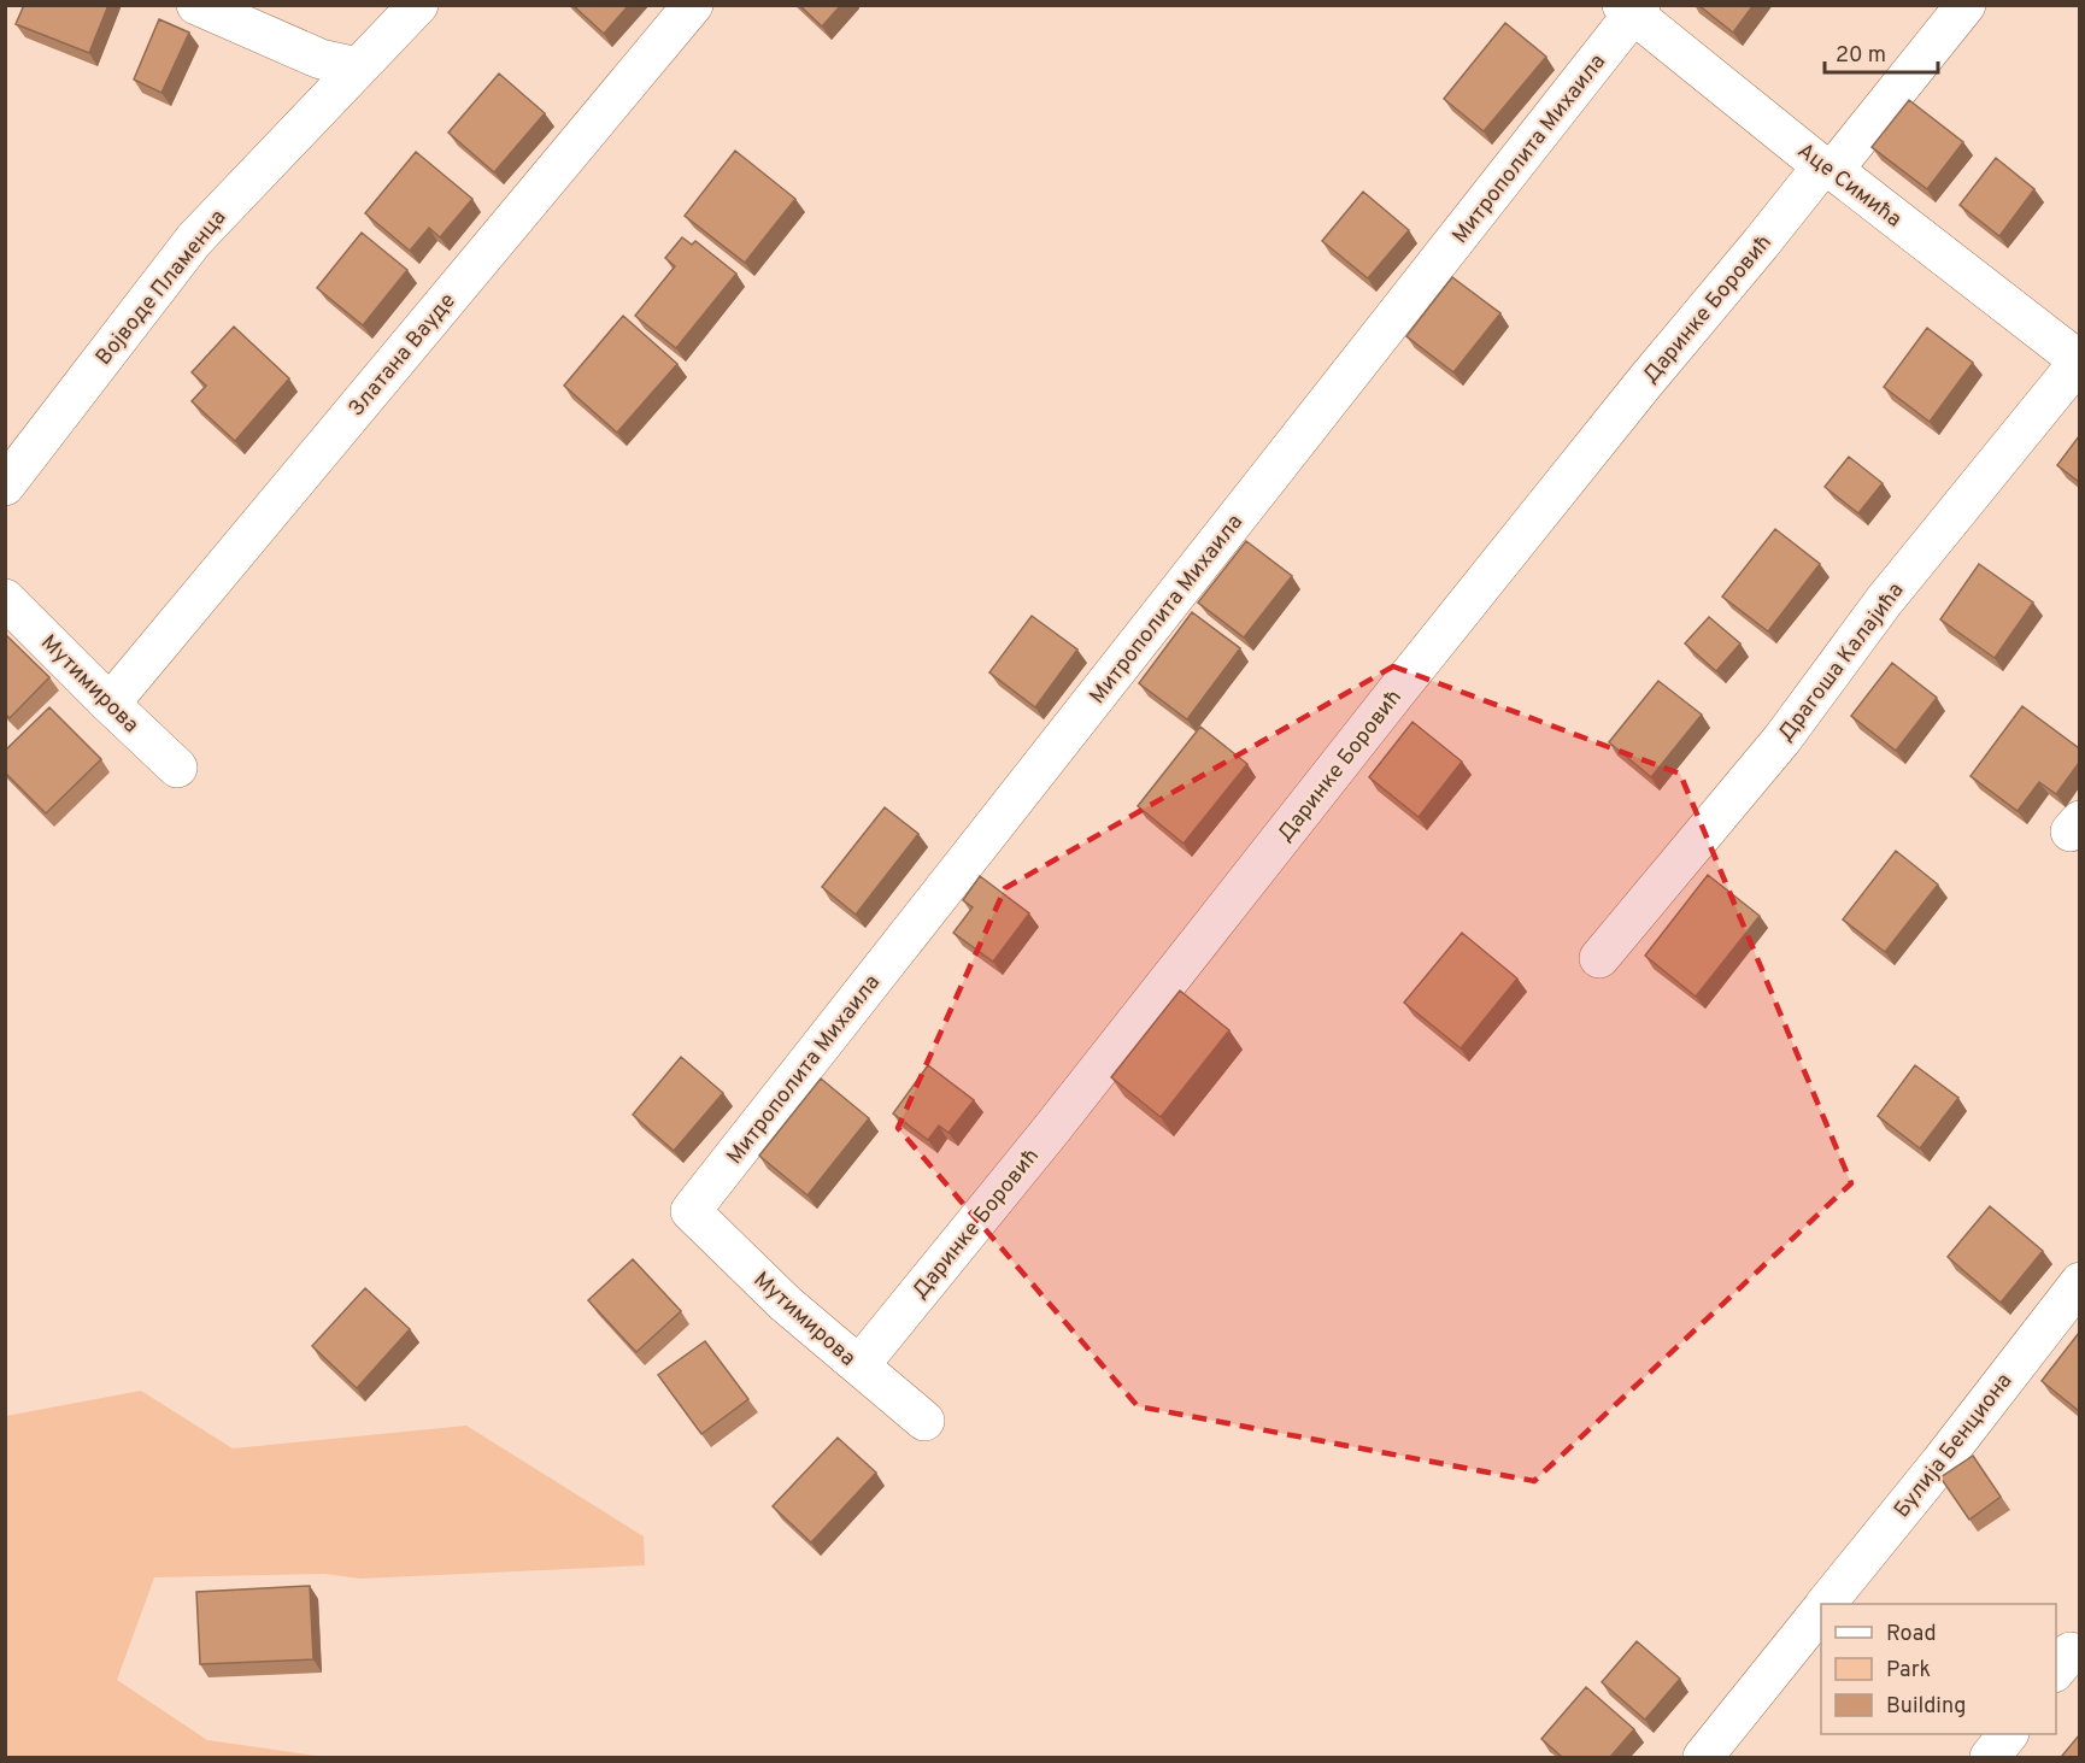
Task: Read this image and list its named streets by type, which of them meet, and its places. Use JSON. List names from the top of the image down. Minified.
{"streets":{"street":["Митрополита Михаила","Аце Симића","Војводе Пламенца","Даринке Боровић","Златана Вауде","Драгоша Калајића","Мутимирова","Булија Бенциона"]},"crossings":[["Митрополита Михаила","Аце Симића"],["Митрополита Михаила","Мутимирова"],["Аце Симића","Даринке Боровић"],["Аце Симића","Драгоша Калајића"],["Даринке Боровић","Мутимирова"],["Златана Вауде","Мутимирова"]],"legend":["Road","Park","Building"],"scale_bar":"20 m"}
